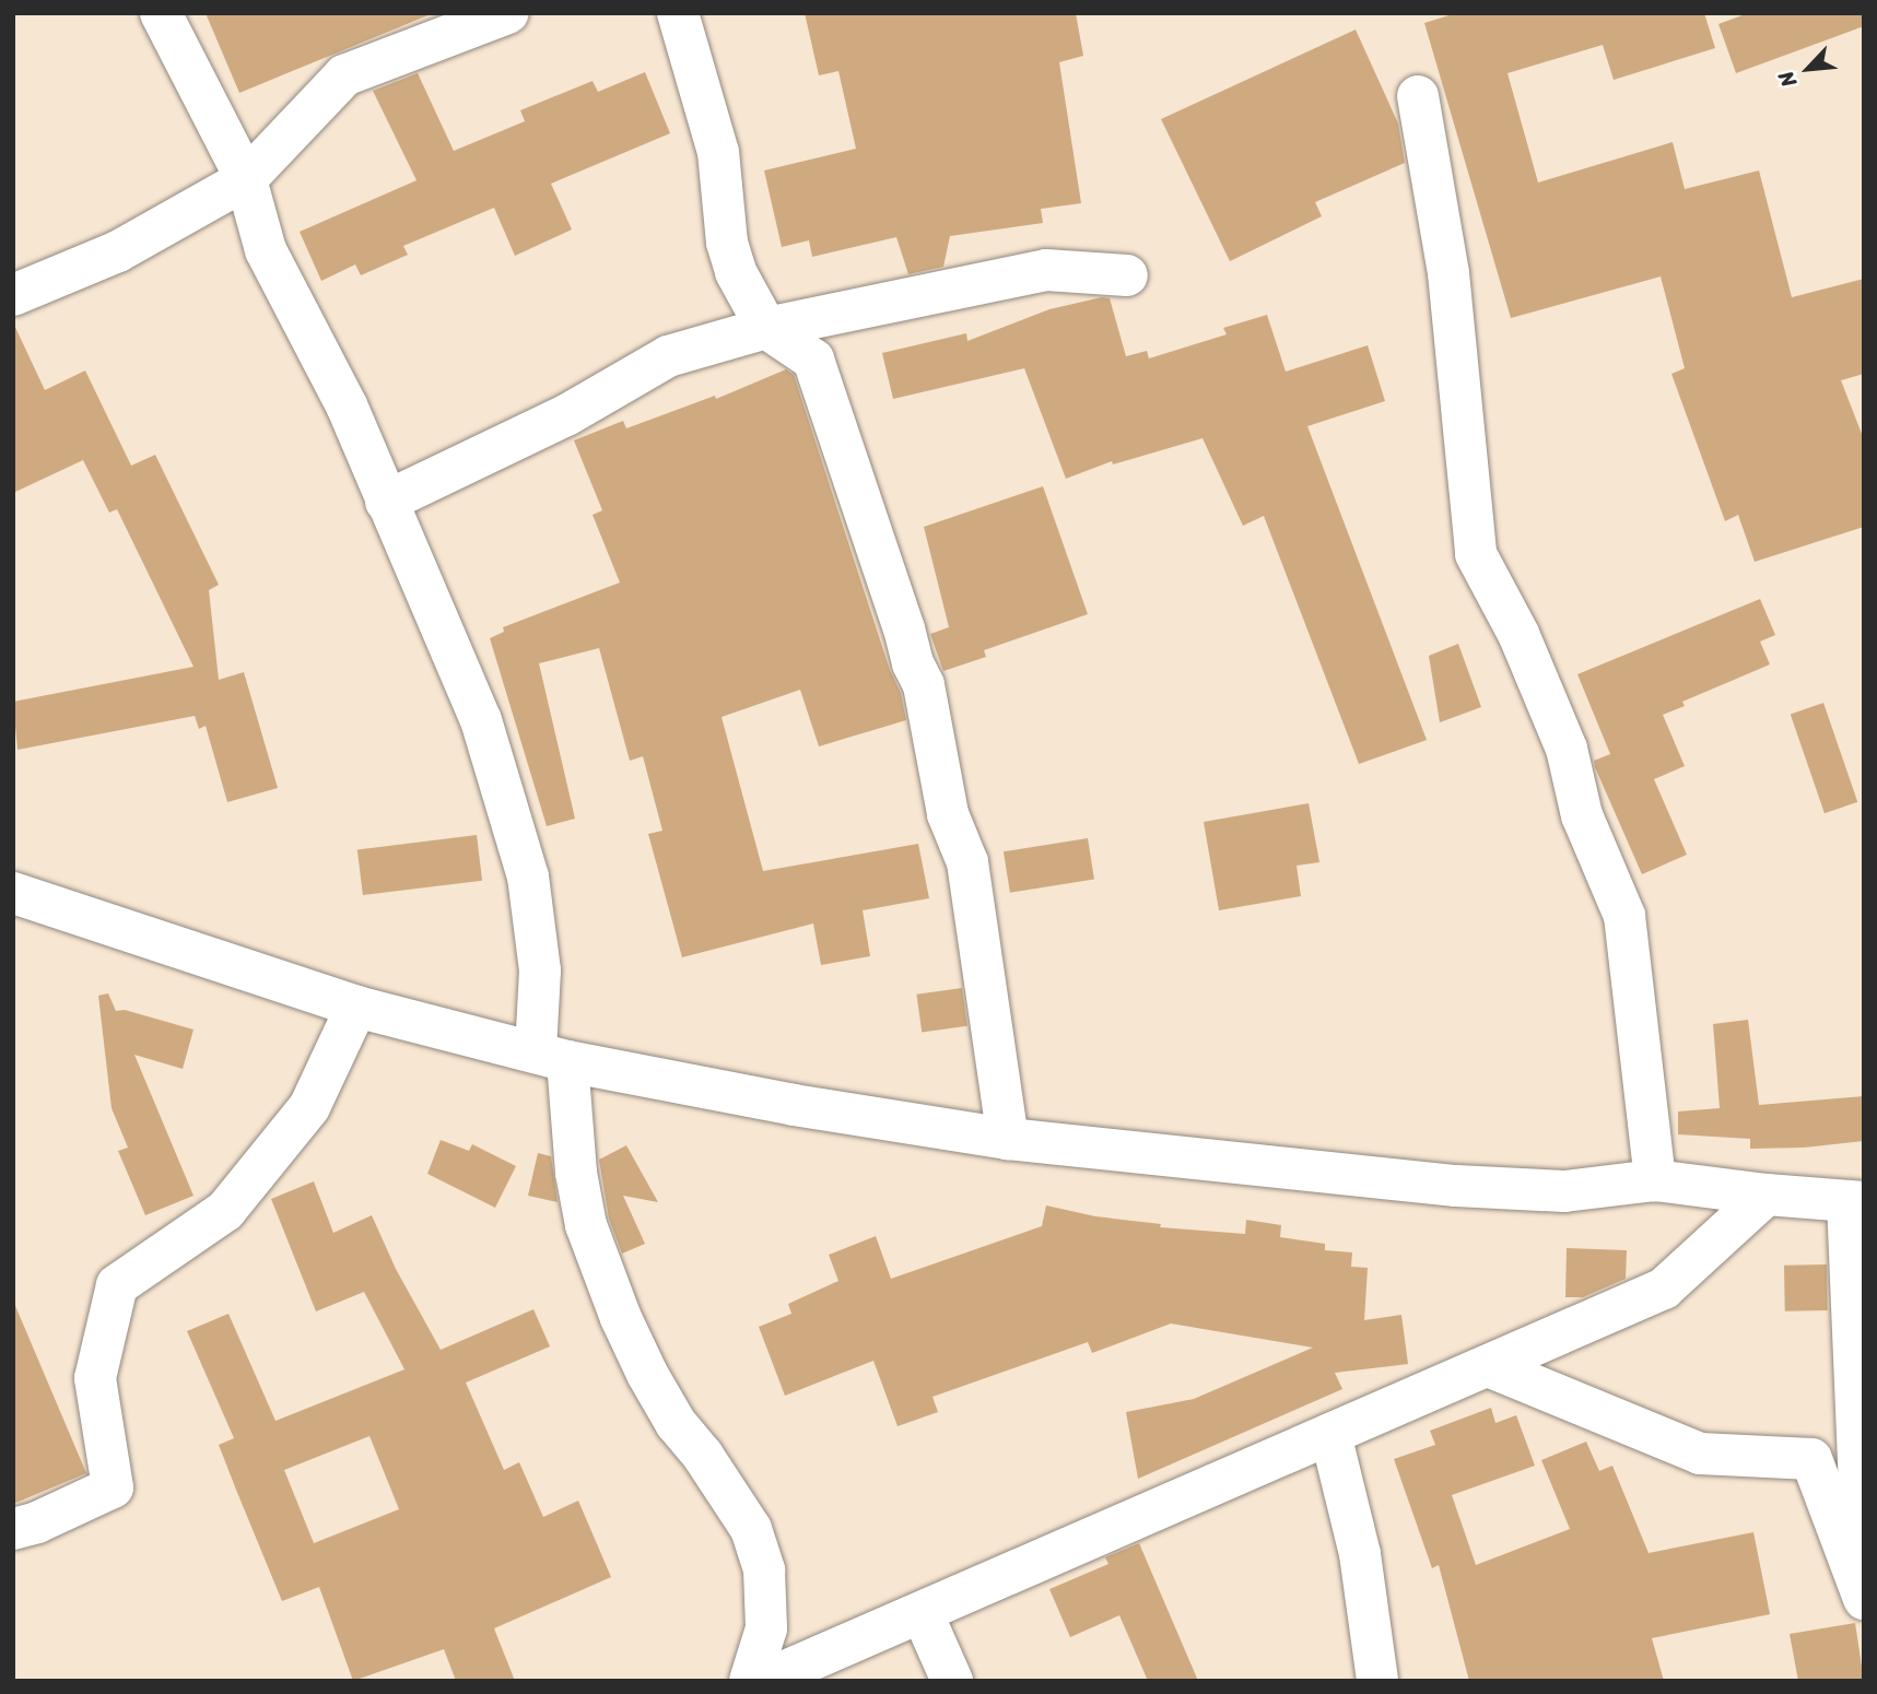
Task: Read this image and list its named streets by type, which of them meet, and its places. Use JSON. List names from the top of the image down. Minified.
{"north":"bottom left"}
